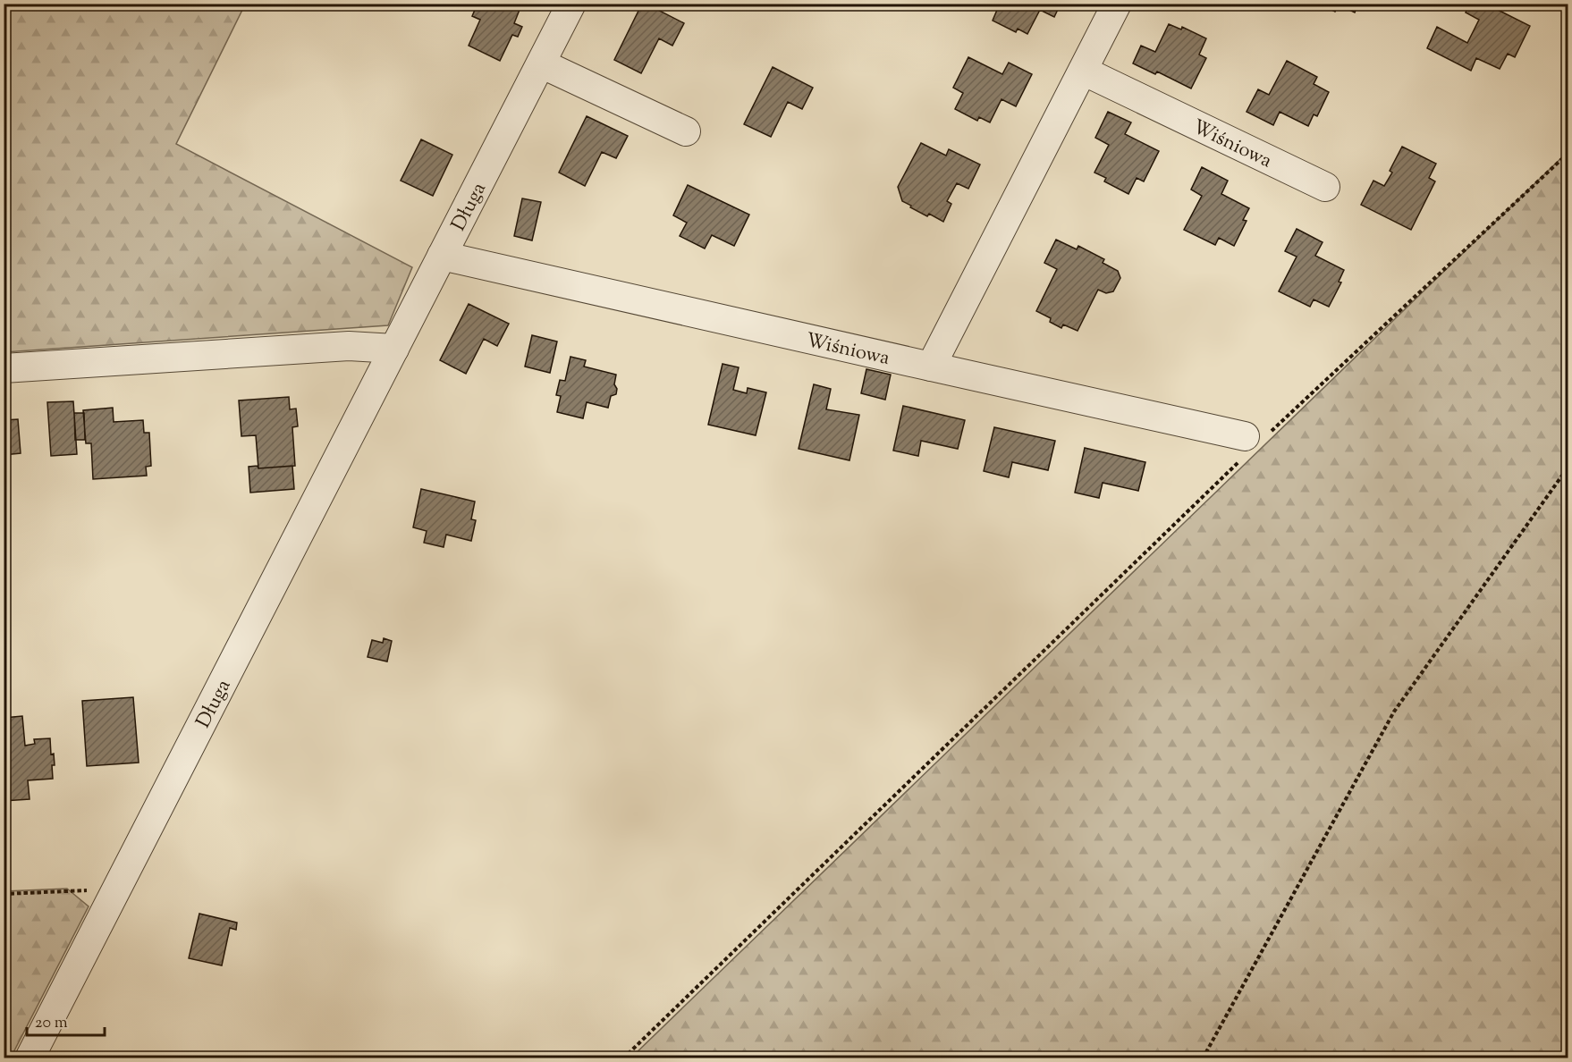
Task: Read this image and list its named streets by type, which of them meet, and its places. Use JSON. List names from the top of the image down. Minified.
{"streets":{"street":["Wiśniowa","Długa"]},"crossings":[["Wiśniowa","Długa"]],"scale_bar":"20 m"}
